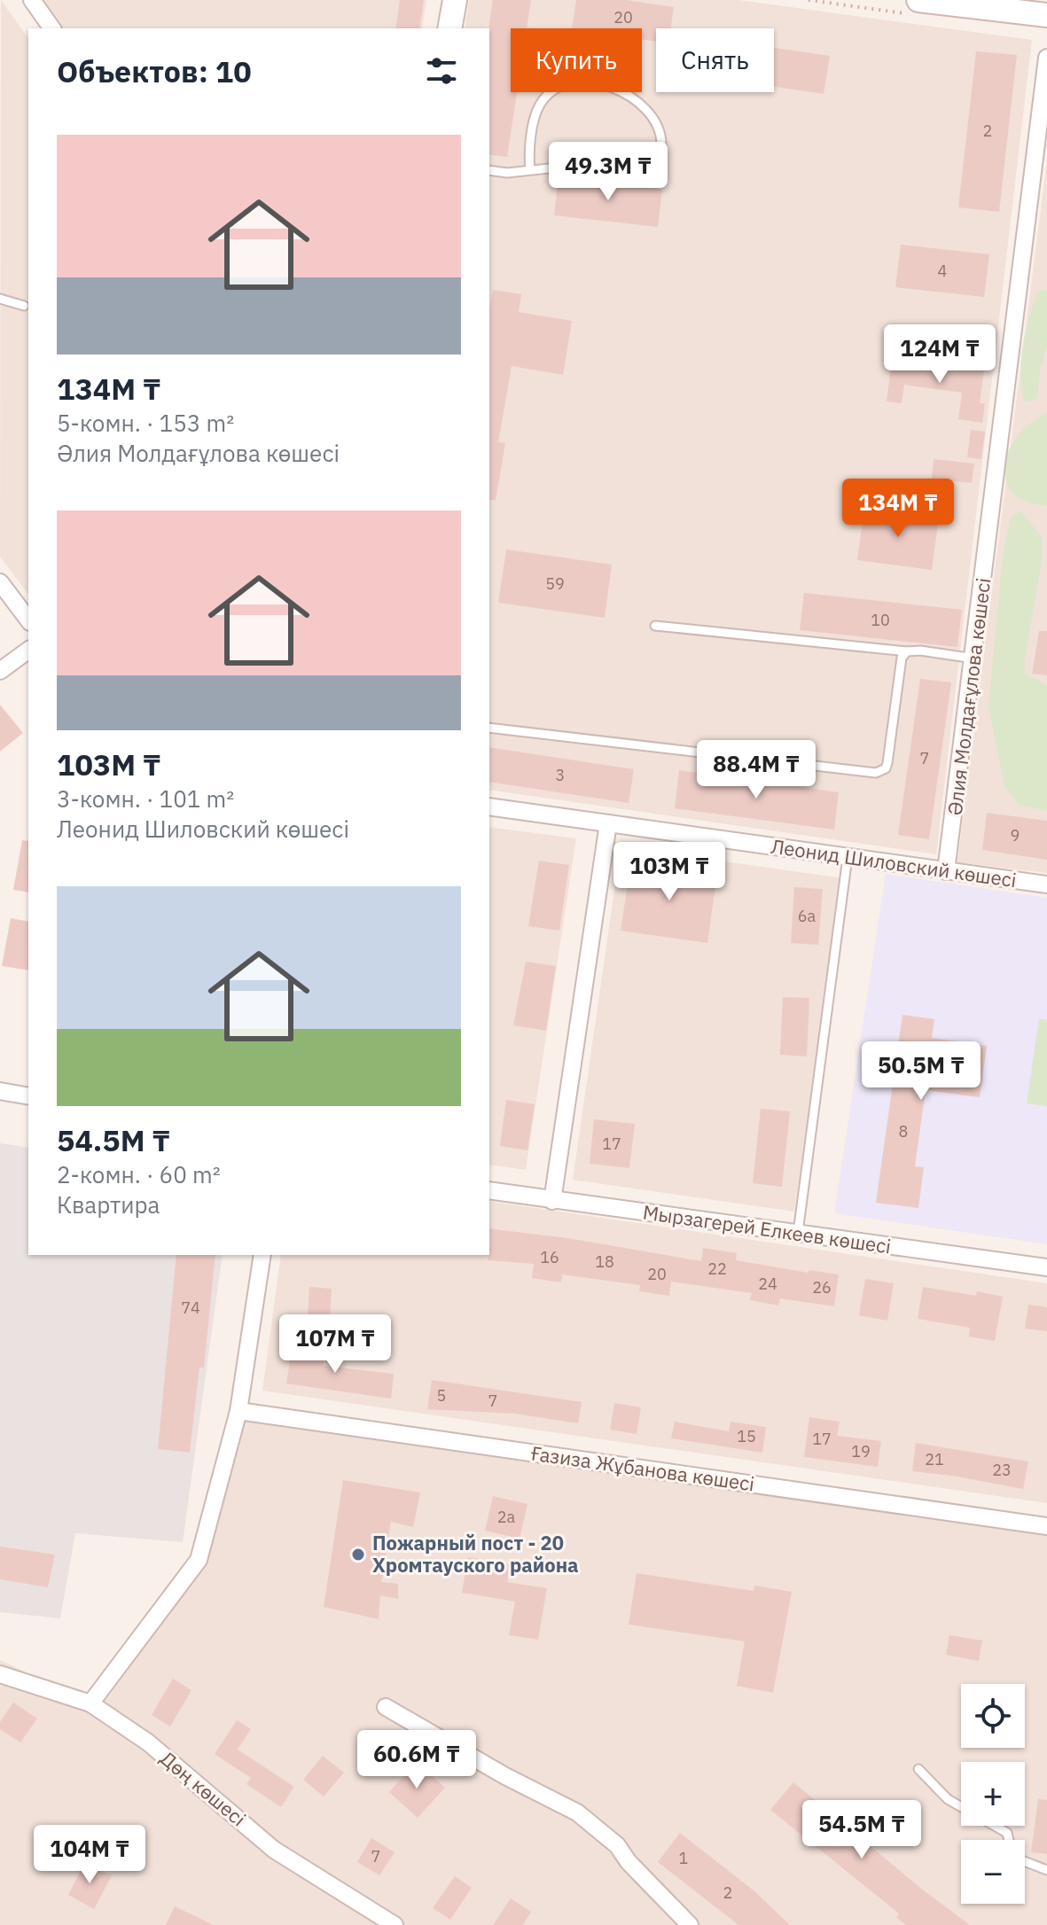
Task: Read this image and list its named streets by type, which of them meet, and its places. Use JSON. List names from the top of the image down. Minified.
{"streets":{"street":["Әлия Молдағұлова көшесі","Леонид Шиловский көшесі","Мырзагерей Елкеев көшесі","Ғазиза Жұбанова көшесі","Дөң көшесі"]},"crossings":[["Әлия Молдағұлова көшесі","Леонид Шиловский көшесі"]],"places":["Пожарный пост - 20 Хромтауского района"],"house_numbers":["20","2","4","59","10","7","3","9","6а","8","17","16","18","22","20","24","26","74","5","7","15","17","19","21","23","2а","7","1","2"],"page":{"chip":["Купить","Снять"],"heading":"Объектов: 10","list":[{"name":"134M ₸","note":"5-комн. · 153 m² · Әлия Молдағұлова көшесі"},{"name":"103M ₸","note":"3-комн. · 101 m² · Леонид Шиловский көшесі"},{"name":"54.5M ₸","note":"2-комн. · 60 m² · Квартира"}],"price":["49.3M ₸","124M ₸","134M ₸","88.4M ₸","103M ₸","50.5M ₸","107M ₸","60.6M ₸","54.5M ₸","104M ₸"],"map_buttons":["+","−"]}}
